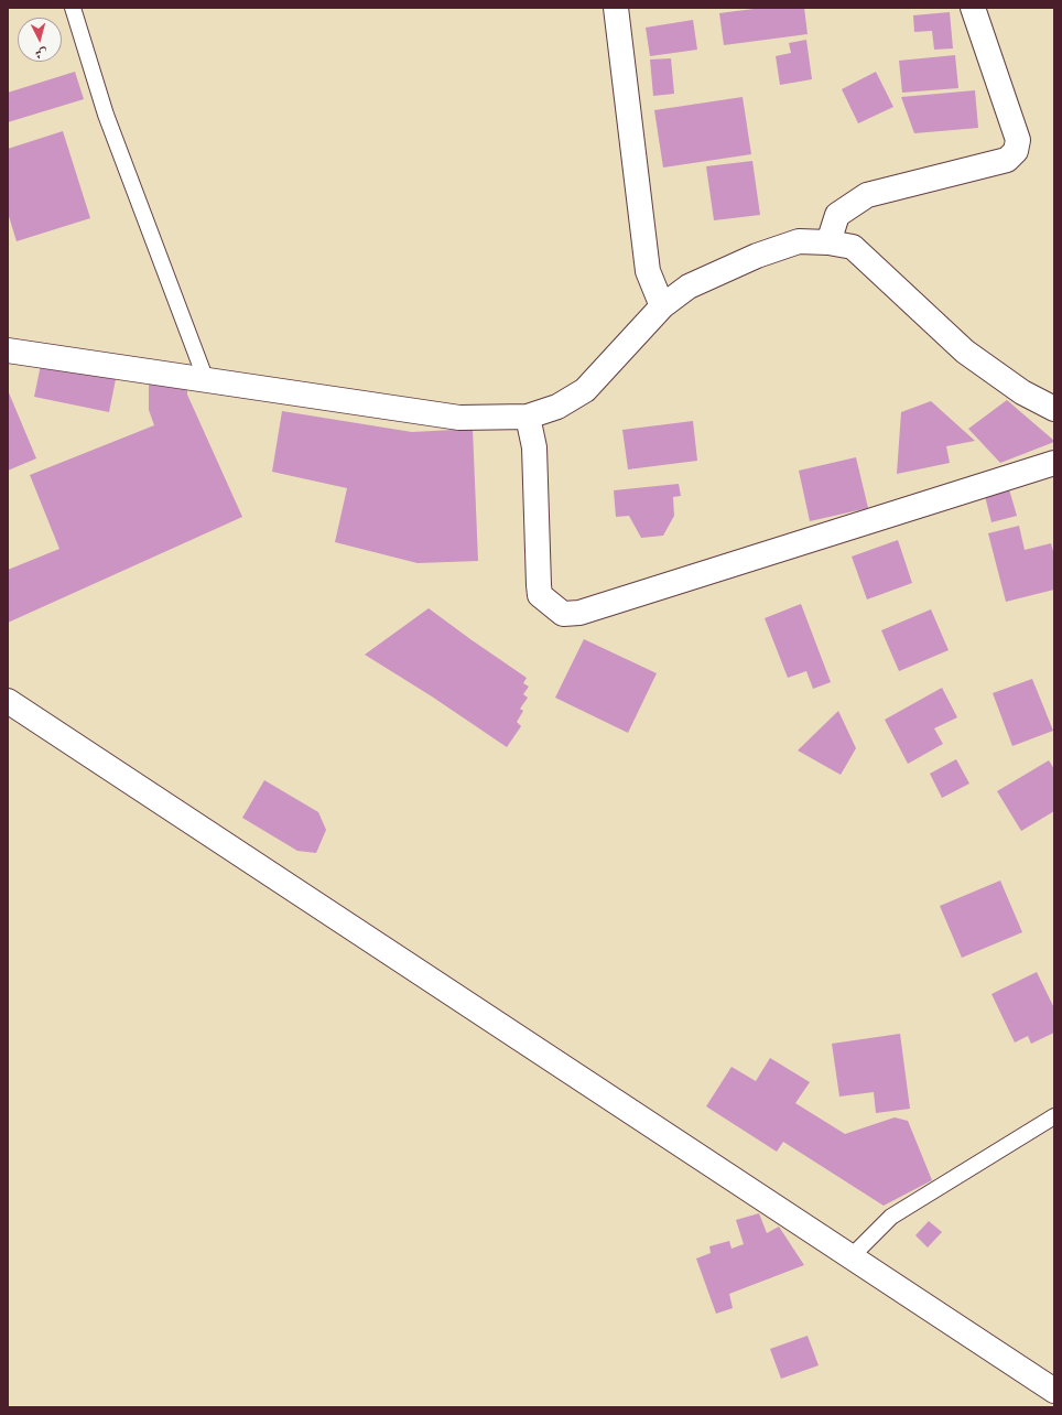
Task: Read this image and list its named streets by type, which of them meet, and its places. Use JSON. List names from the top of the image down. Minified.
{"north":"bottom"}
